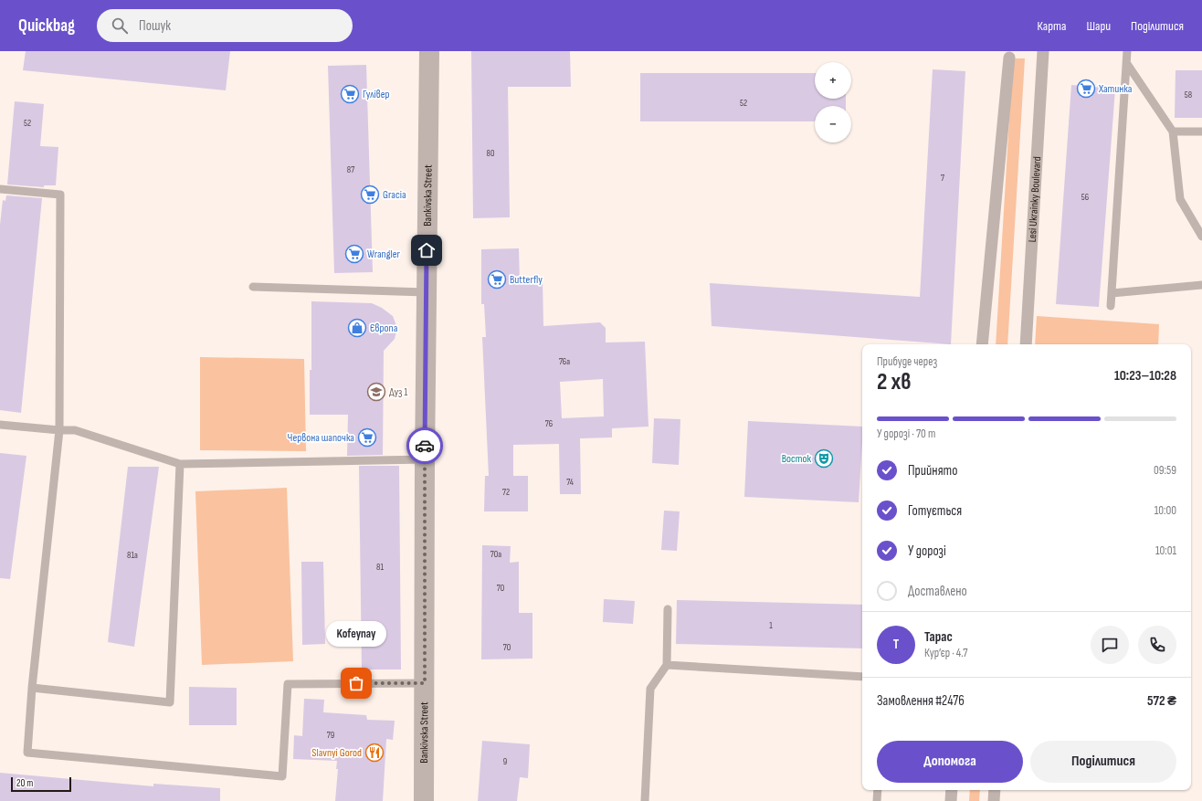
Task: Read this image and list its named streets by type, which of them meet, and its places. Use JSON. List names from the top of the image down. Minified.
{"streets":{"street":["Bankivska Street","Lesi Ukrainky Boulevard"]},"places":{"supermarket":["Хатинка","Гулівер","Gracia","Wrangler","Butterfly","Червона шапочка"],"shop":["Європа"],"school or university":["Дуз 1"],"theatre":["Восток"],"other":["Kofeynay"],"restaurant":["Slavnyi Gorod"]},"house_numbers":["58","52","52","80","87","7","56","76а","76","74","72","70а","81а","81","70","1","70","79","9"],"scale_bar":"20 m","page":{"header":"Quickbag","search":"Пошук","nav":["Карта","Шари","Поділитися"],"map_buttons":["+","−"],"heading":["2 хв","Прибуде через","10:23–10:28"],"panel":["Тарас","Кур’єр · 4.7","Замовлення #2476","572 ₴"],"bar":"У дорозі · 70 m","list":[["Прийнято","09:59"],["Готується","10:00"],["У дорозі","10:01"],"Доставлено"],"bubble":"Kofeynay","round":"Т","buttons":["Допомога","Поділитися"],"scale":"20 m"}}
